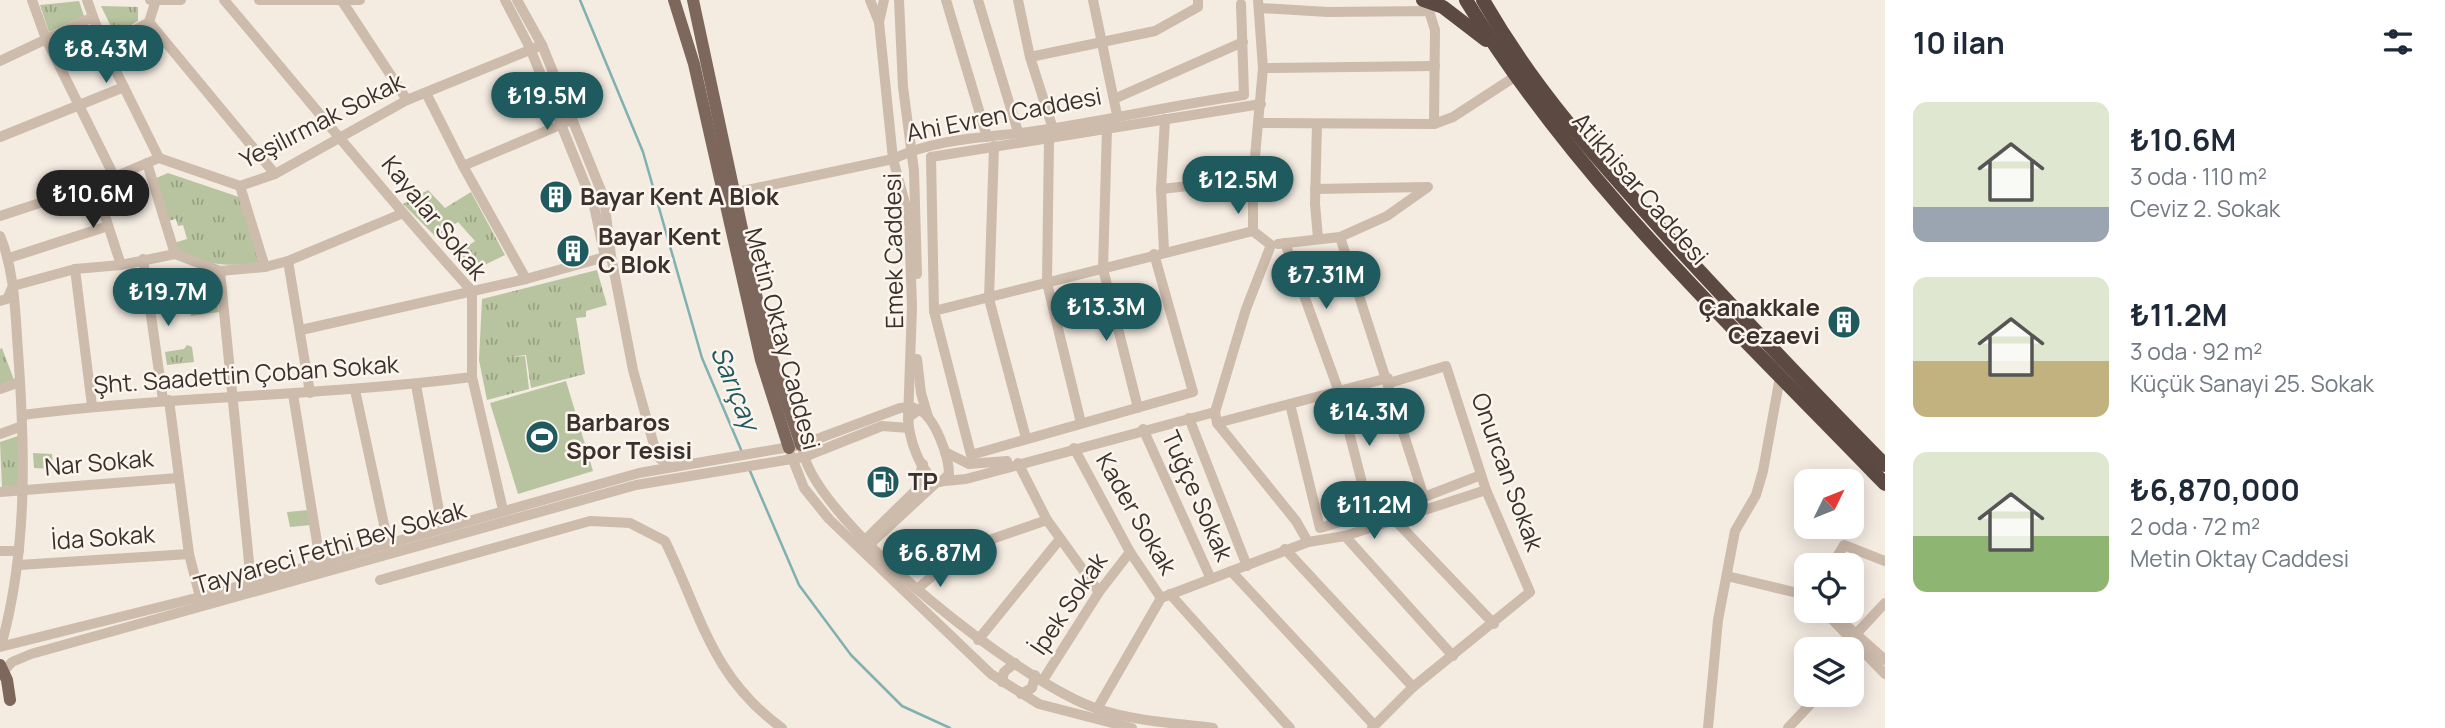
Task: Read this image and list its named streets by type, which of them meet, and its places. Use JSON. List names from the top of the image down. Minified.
{"streets":{"highway":["Atikhisar Caddesi"],"main road":["Metin Oktay Caddesi"],"street":["Ahi Evren Caddesi","Yeşilırmak Sokak","Kayalar Sokak","Emek Caddesi","Şht. Saadettin Çoban Sokak","Nar Sokak","Onurcan Sokak","Tuğçe Sokak","Kader Sokak","İda Sokak","Tayyareci Fethi Bey Sokak","İpek Sokak"]},"crossings":[["Ahi Evren Caddesi","Emek Caddesi"],["Ahi Evren Caddesi","Metin Oktay Caddesi"],["Yeşilırmak Sokak","Kayalar Sokak"],["Kayalar Sokak","Şht. Saadettin Çoban Sokak"],["Kayalar Sokak","Tayyareci Fethi Bey Sokak"],["Metin Oktay Caddesi","Kader Sokak"],["Metin Oktay Caddesi","İpek Sokak"],["Kader Sokak","İpek Sokak"]],"water":["Sarıçay"],"places":{"building":["Bayar Kent A Blok","Bayar Kent C Blok","Çanakkale Cezaevi"],"sports":["Barbaros Spor Tesisi"],"fuel station":["TP"]},"north":"top right","page":{"heading":"10 ilan","price":["₺8.43M","₺19.5M","₺12.5M","₺10.6M","₺7.31M","₺19.7M","₺13.3M","₺14.3M","₺11.2M","₺6.87M"],"list":[{"name":"₺10.6M","note":"3 oda · 110 m² · Ceviz 2. Sokak"},{"name":"₺11.2M","note":"3 oda · 92 m² · Küçük Sanayi 25. Sokak"},{"name":"₺6,870,000","note":"2 oda · 72 m² · Metin Oktay Caddesi"}]}}
